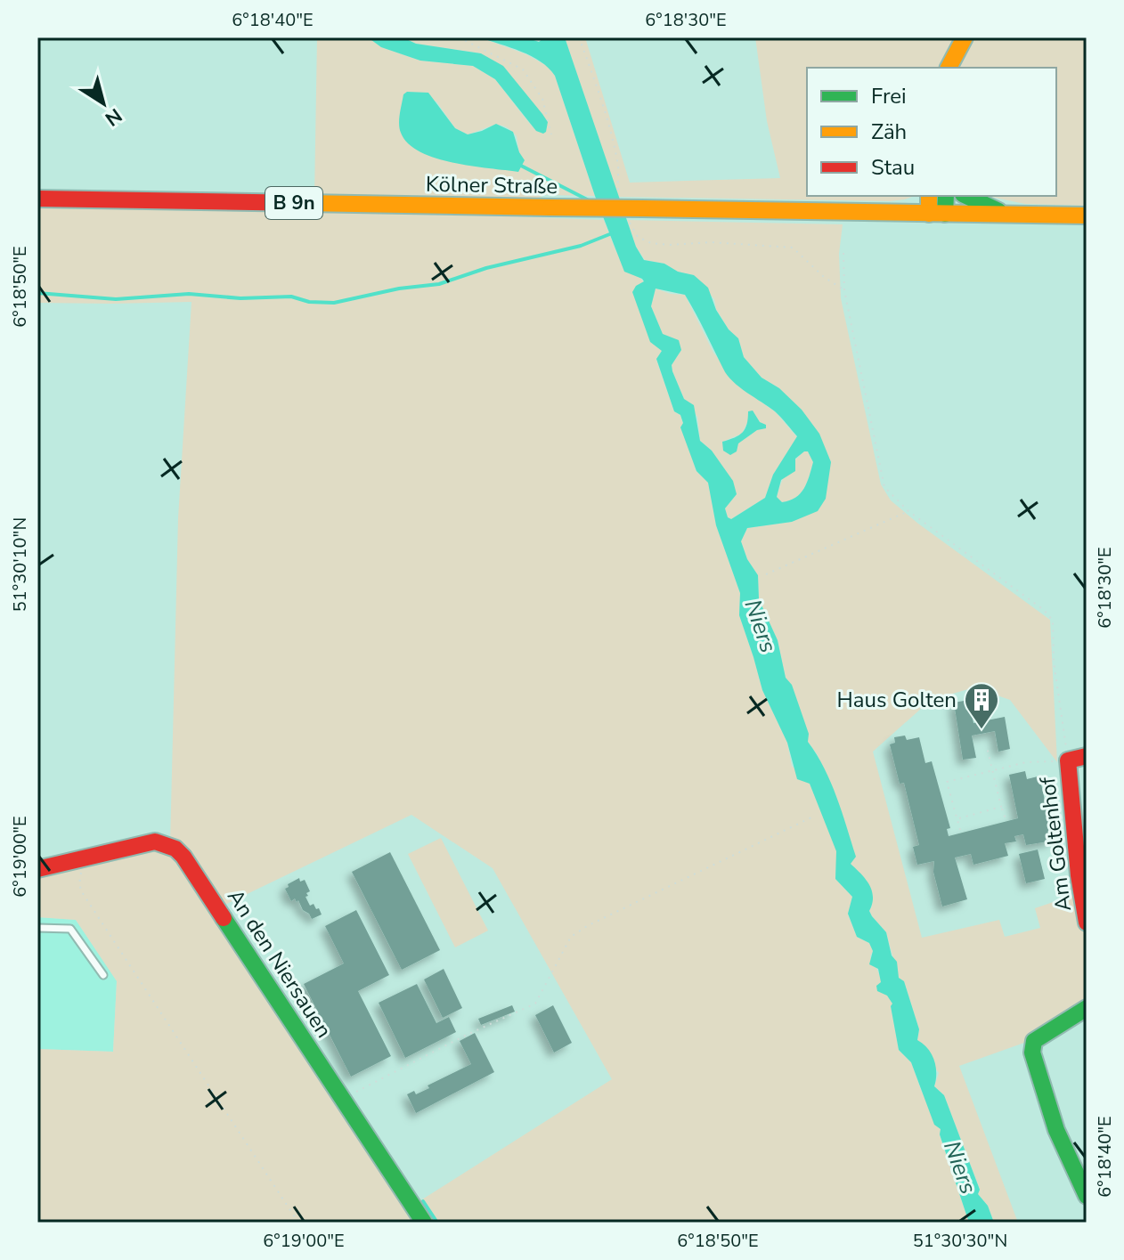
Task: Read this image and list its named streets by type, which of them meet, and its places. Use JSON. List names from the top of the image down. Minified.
{"streets":{"main road":["Kölner Straße","B 9n","Am Goltenhof","An den Niersauen"]},"water":["Niers"],"places":{"building":["Haus Golten"]},"legend":["Frei","Zäh","Stau"],"north":"bottom right","coordinates":["6°18'40\"E","6°18'30\"E","6°18'50\"E","51°30'10\"N","6°19'00\"E","51°30'30\"N"]}
